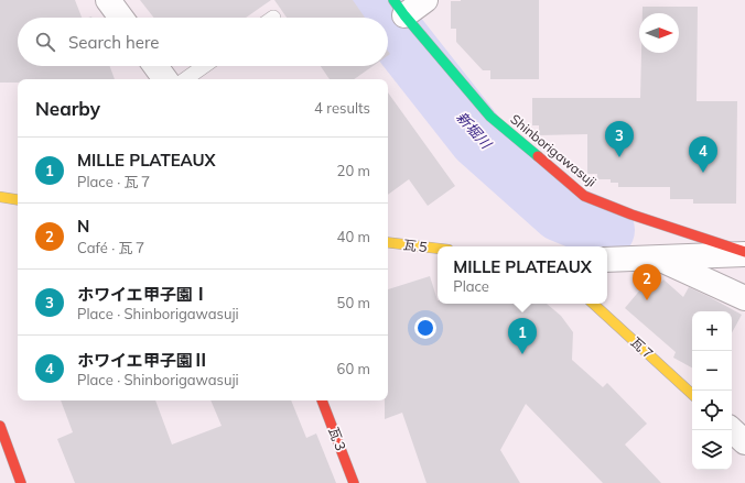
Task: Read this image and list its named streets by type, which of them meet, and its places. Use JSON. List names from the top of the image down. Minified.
{"streets":{"street":["Shinborigawasuji","瓦５","瓦７","瓦３"]},"water":["新堀川"],"north":"right","page":{"search":"Search here","heading":["Nearby","4 results"],"pins":["3","4","2","1"],"list":[{"mark":"1","name":"MILLE PLATEAUX","note":"Place · 瓦７","value":"20 m"},{"mark":"2","name":"N","note":"Café · 瓦７","value":"40 m"},{"mark":"3","name":"ホワイエ甲子園Ⅰ","note":"Place · Shinborigawasuji","value":"50 m"},{"mark":"4","name":"ホワイエ甲子園Ⅱ","note":"Place · Shinborigawasuji","value":"60 m"}],"popup":["MILLE PLATEAUX","Place"],"map_buttons":["+","−"]}}
